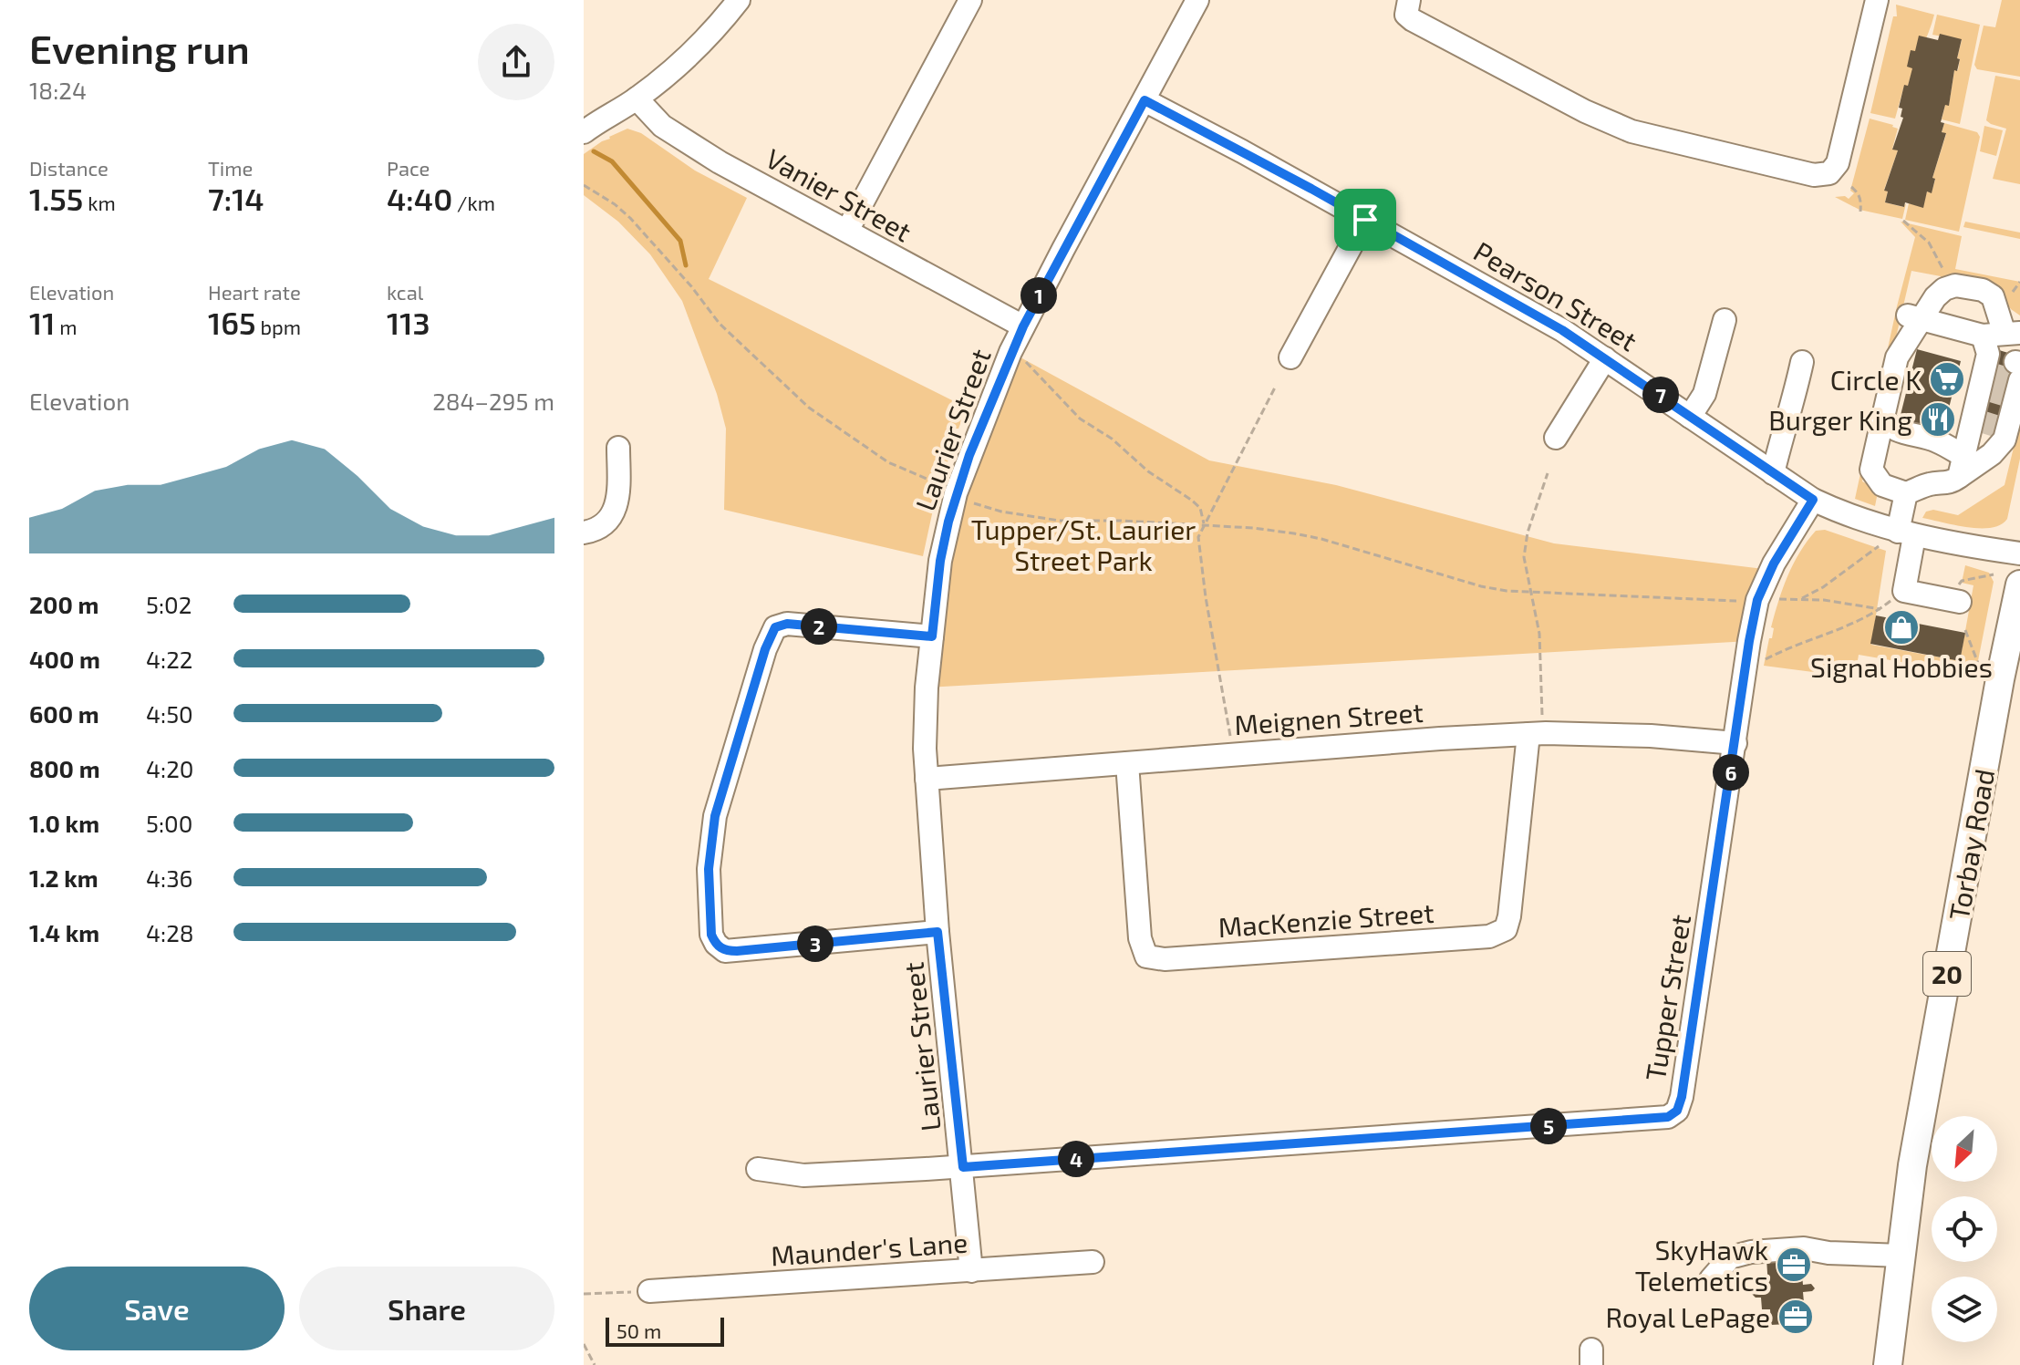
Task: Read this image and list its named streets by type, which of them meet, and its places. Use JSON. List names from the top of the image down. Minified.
{"streets":{"main road":["Torbay Road","20"],"street":["Vanier Street","Pearson Street","Laurier Street","Meignen Street","MacKenzie Street","Tupper Street","Maunder's Lane"]},"crossings":[["Vanier Street","Laurier Street"],["Pearson Street","Laurier Street"],["Pearson Street","Tupper Street"],["Laurier Street","Meignen Street"],["Laurier Street","Tupper Street"],["Laurier Street","Maunder's Lane"],["Meignen Street","MacKenzie Street"],["Meignen Street","Tupper Street"]],"parks":["Tupper/St. Laurier Street Park"],"places":{"supermarket":["Circle K"],"restaurant":["Burger King"],"shop":["Signal Hobbies"],"office":["SkyHawk Telemetics","Royal LePage"]},"scale_bar":"50 m","north":"bottom left","page":{"heading":["Evening run","18:24"],"stats":[["Distance","1.55 km"],["Time","7:14"],["Pace","4:40 /km"],["Elevation","11 m"],["Heart rate","165 bpm"],["kcal","113"]],"pins":["1","7","2","6","3","5","4"],"chart":["Elevation","284–295 m"],"list":[{"name":"200 m","note":"5:02"},{"name":"400 m","note":"4:22"},{"name":"600 m","note":"4:50"},{"name":"800 m","note":"4:20"},{"name":"1.0 km","note":"5:00"},{"name":"1.2 km","note":"4:36"},{"name":"1.4 km","note":"4:28"}],"buttons":["Save","Share"],"scale":"50 m"}}
